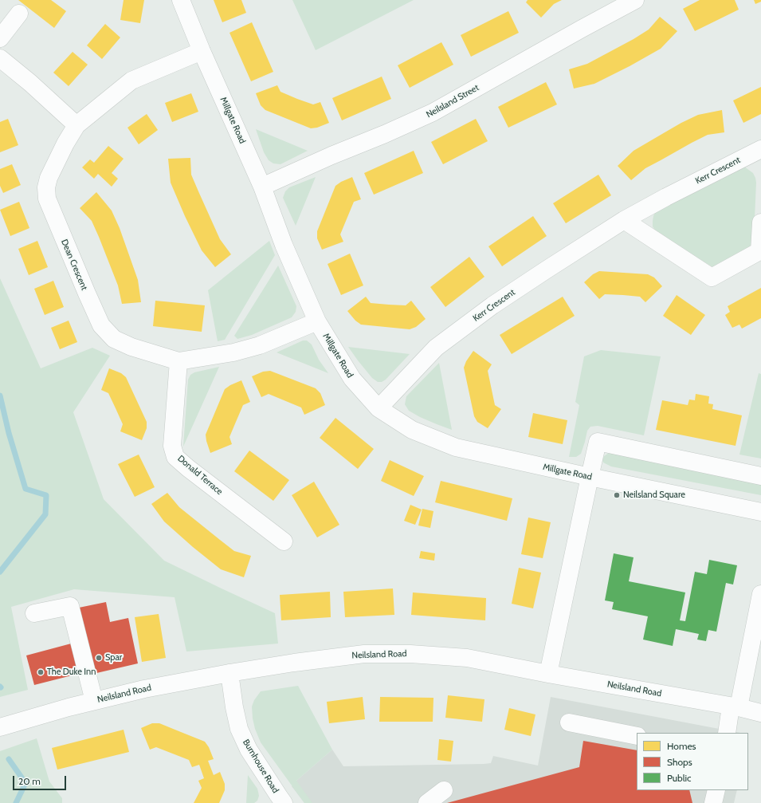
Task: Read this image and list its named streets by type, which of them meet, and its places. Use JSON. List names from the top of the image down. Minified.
{"streets":{"street":["Neilsland Street","Millgate Road","Kerr Crescent","Dean Crescent","Donald Terrace","Neilsland Road","Burnhouse Road"]},"crossings":[["Neilsland Street","Millgate Road"],["Millgate Road","Kerr Crescent"],["Millgate Road","Dean Crescent"],["Dean Crescent","Donald Terrace"],["Neilsland Road","Burnhouse Road"]],"places":["Neilsland Square","Spar","The Duke Inn"],"legend":["Homes","Shops","Public"],"scale_bar":"20 m"}
